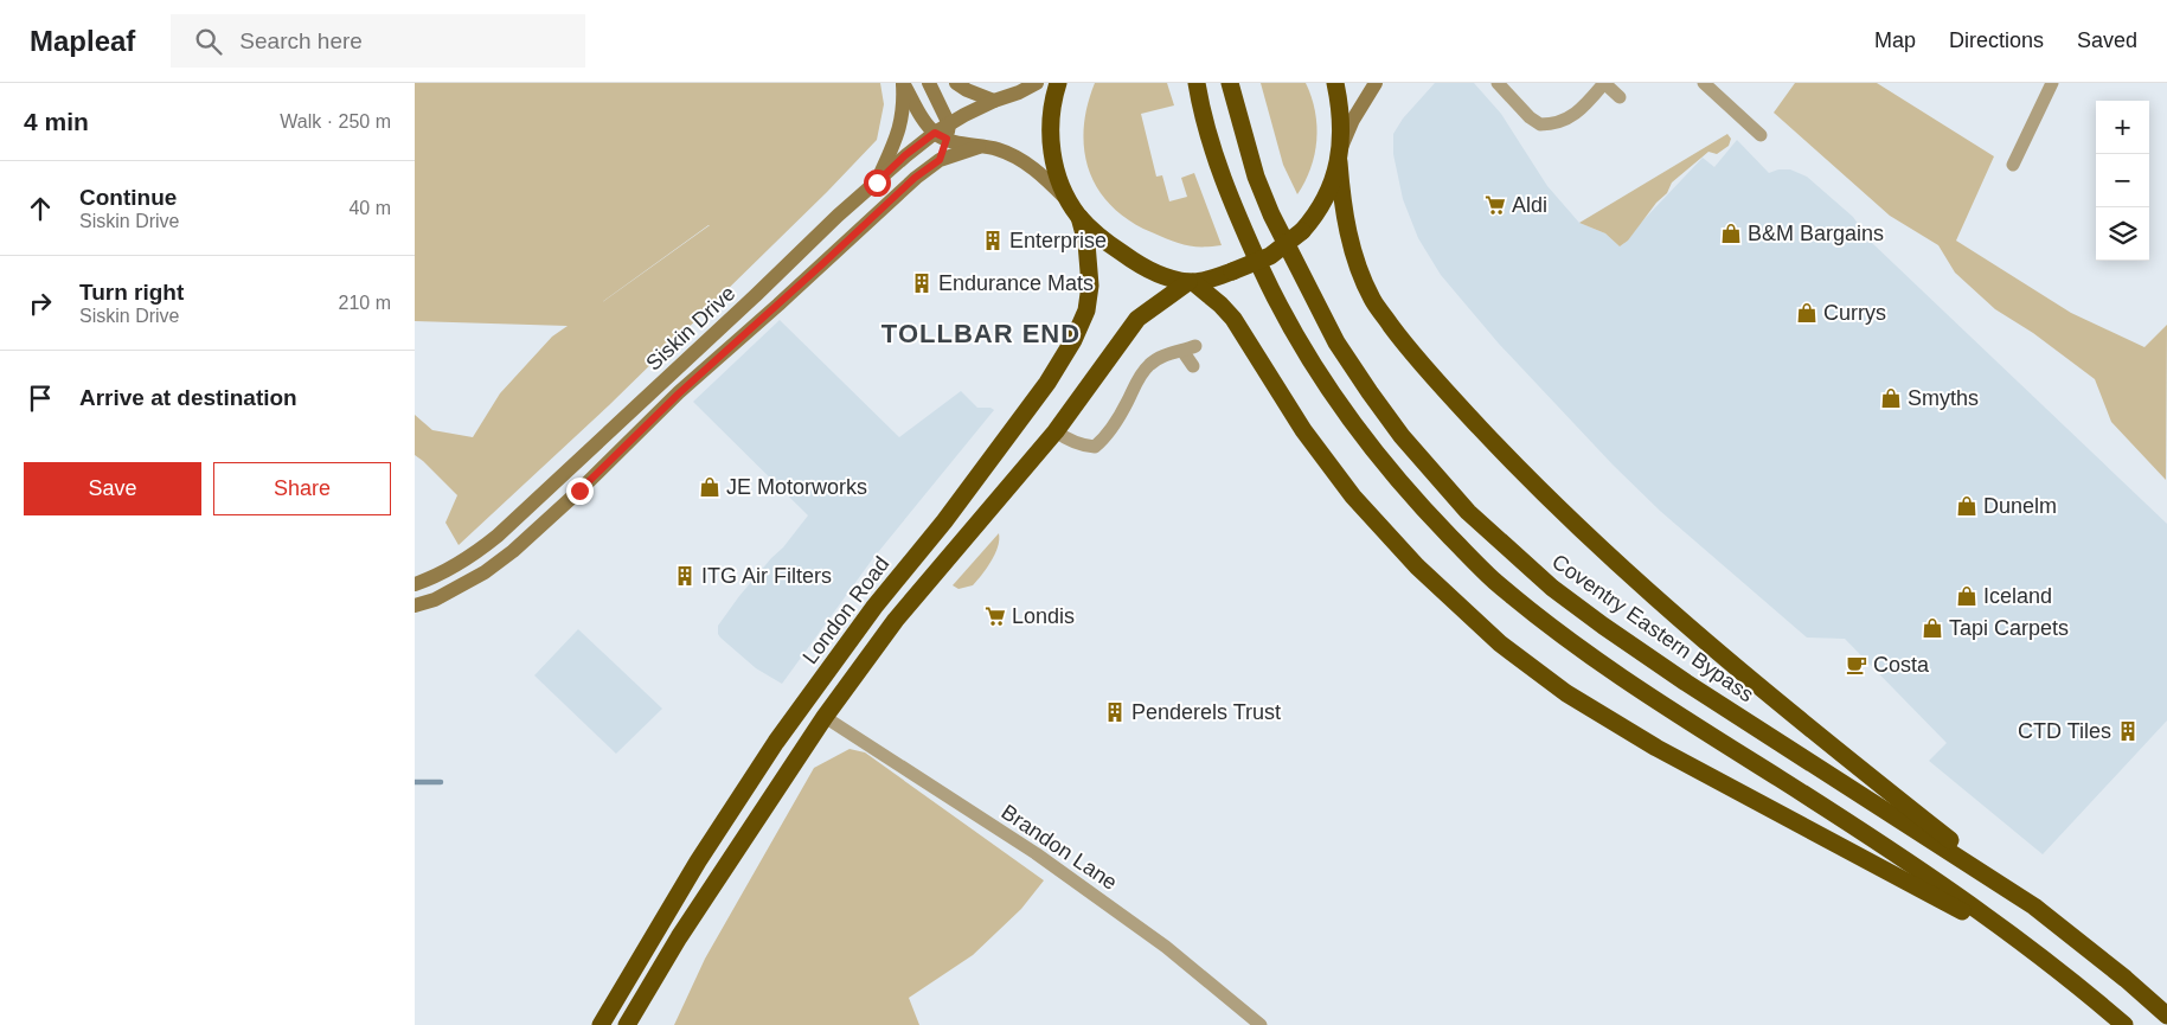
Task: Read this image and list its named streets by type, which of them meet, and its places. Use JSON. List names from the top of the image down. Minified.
{"streets":{"highway":["London Road","Coventry Eastern Bypass"],"street":["Siskin Drive","Brandon Lane"]},"districts":["TOLLBAR END"],"places":{"supermarket":["Aldi","Londis"],"shop":["B&M Bargains","Currys","Smyths","JE Motorworks","Dunelm","Iceland","Tapi Carpets"],"building":["Enterprise","Endurance Mats","ITG Air Filters","Penderels Trust","CTD Tiles"],"cafe":["Costa"]},"page":{"header":"Mapleaf","search":"Search here","nav":["Map","Directions","Saved"],"heading":["4 min","Walk · 250 m"],"map_buttons":["+","−"],"list":[["Continue","Siskin Drive","40 m"],["Turn right","Siskin Drive","210 m"],"Arrive at destination"],"buttons":["Save","Share"]}}
